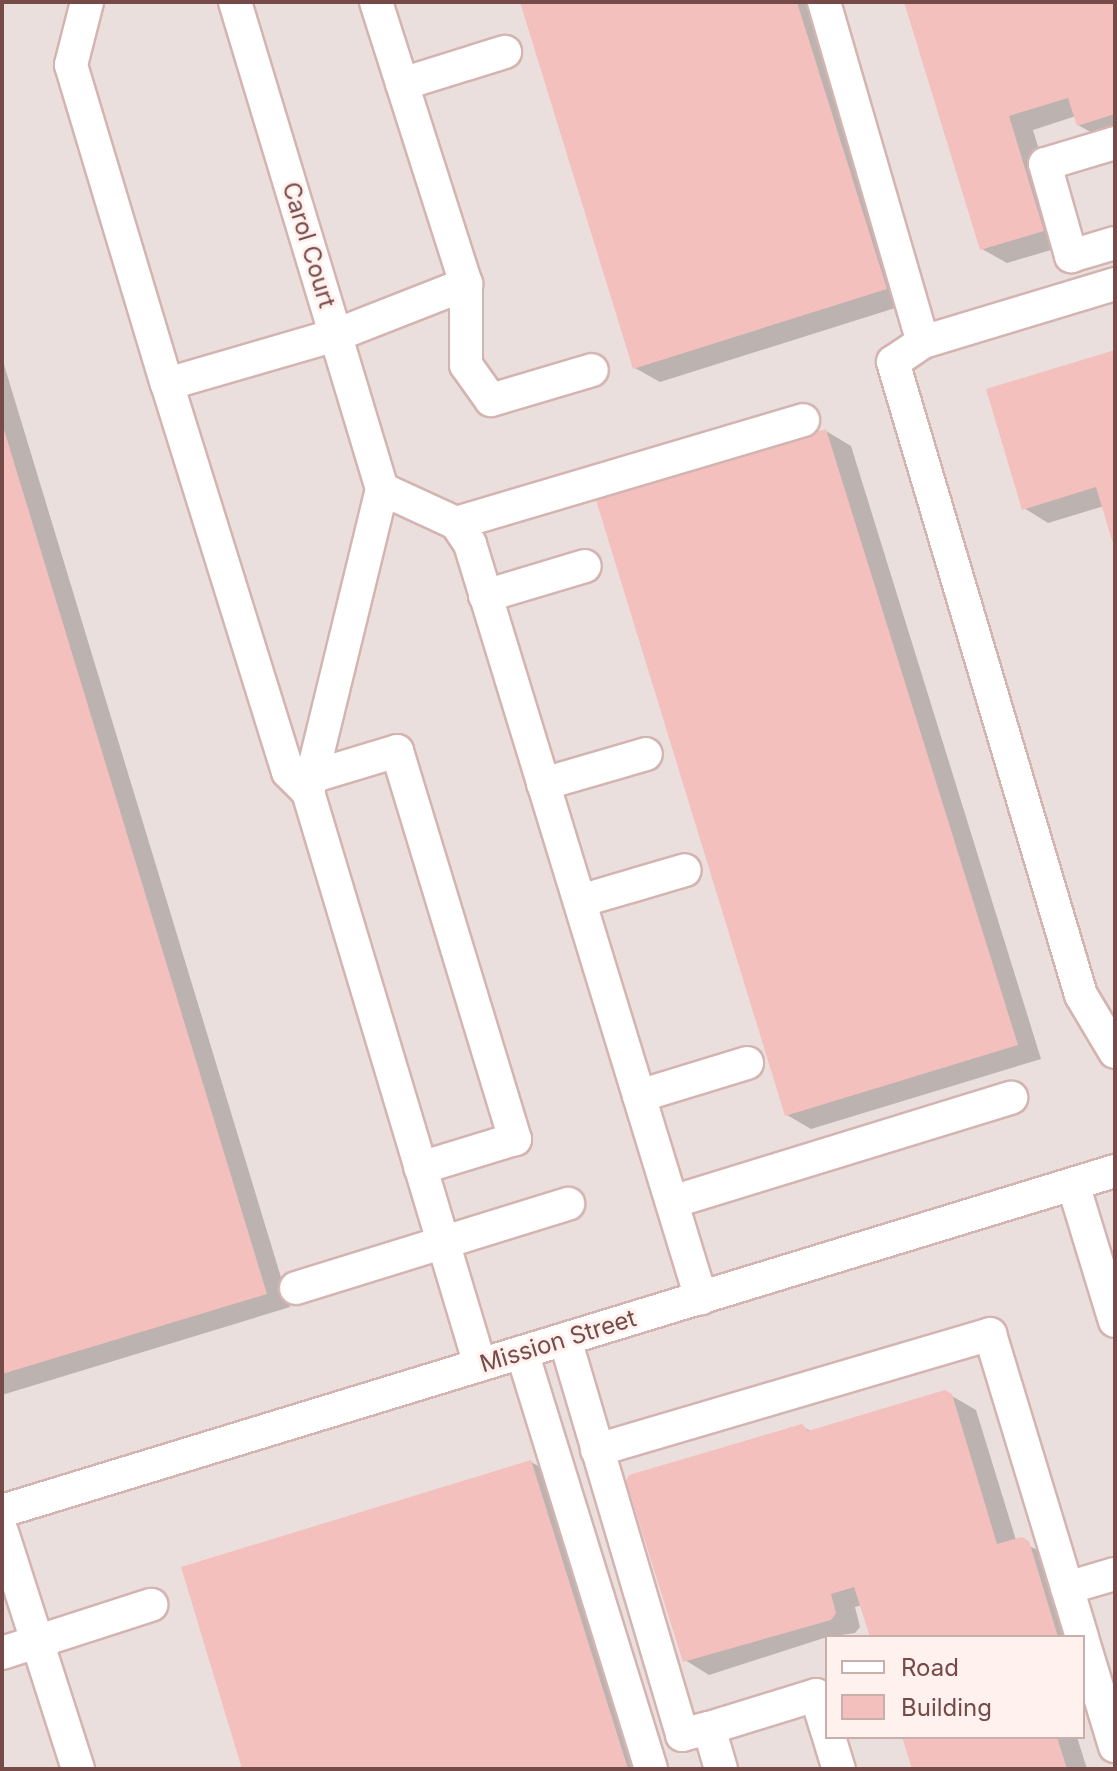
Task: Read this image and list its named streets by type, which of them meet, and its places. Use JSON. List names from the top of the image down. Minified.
{"streets":{"street":["Carol Court","Mission Street"]},"legend":["Road","Building"]}
